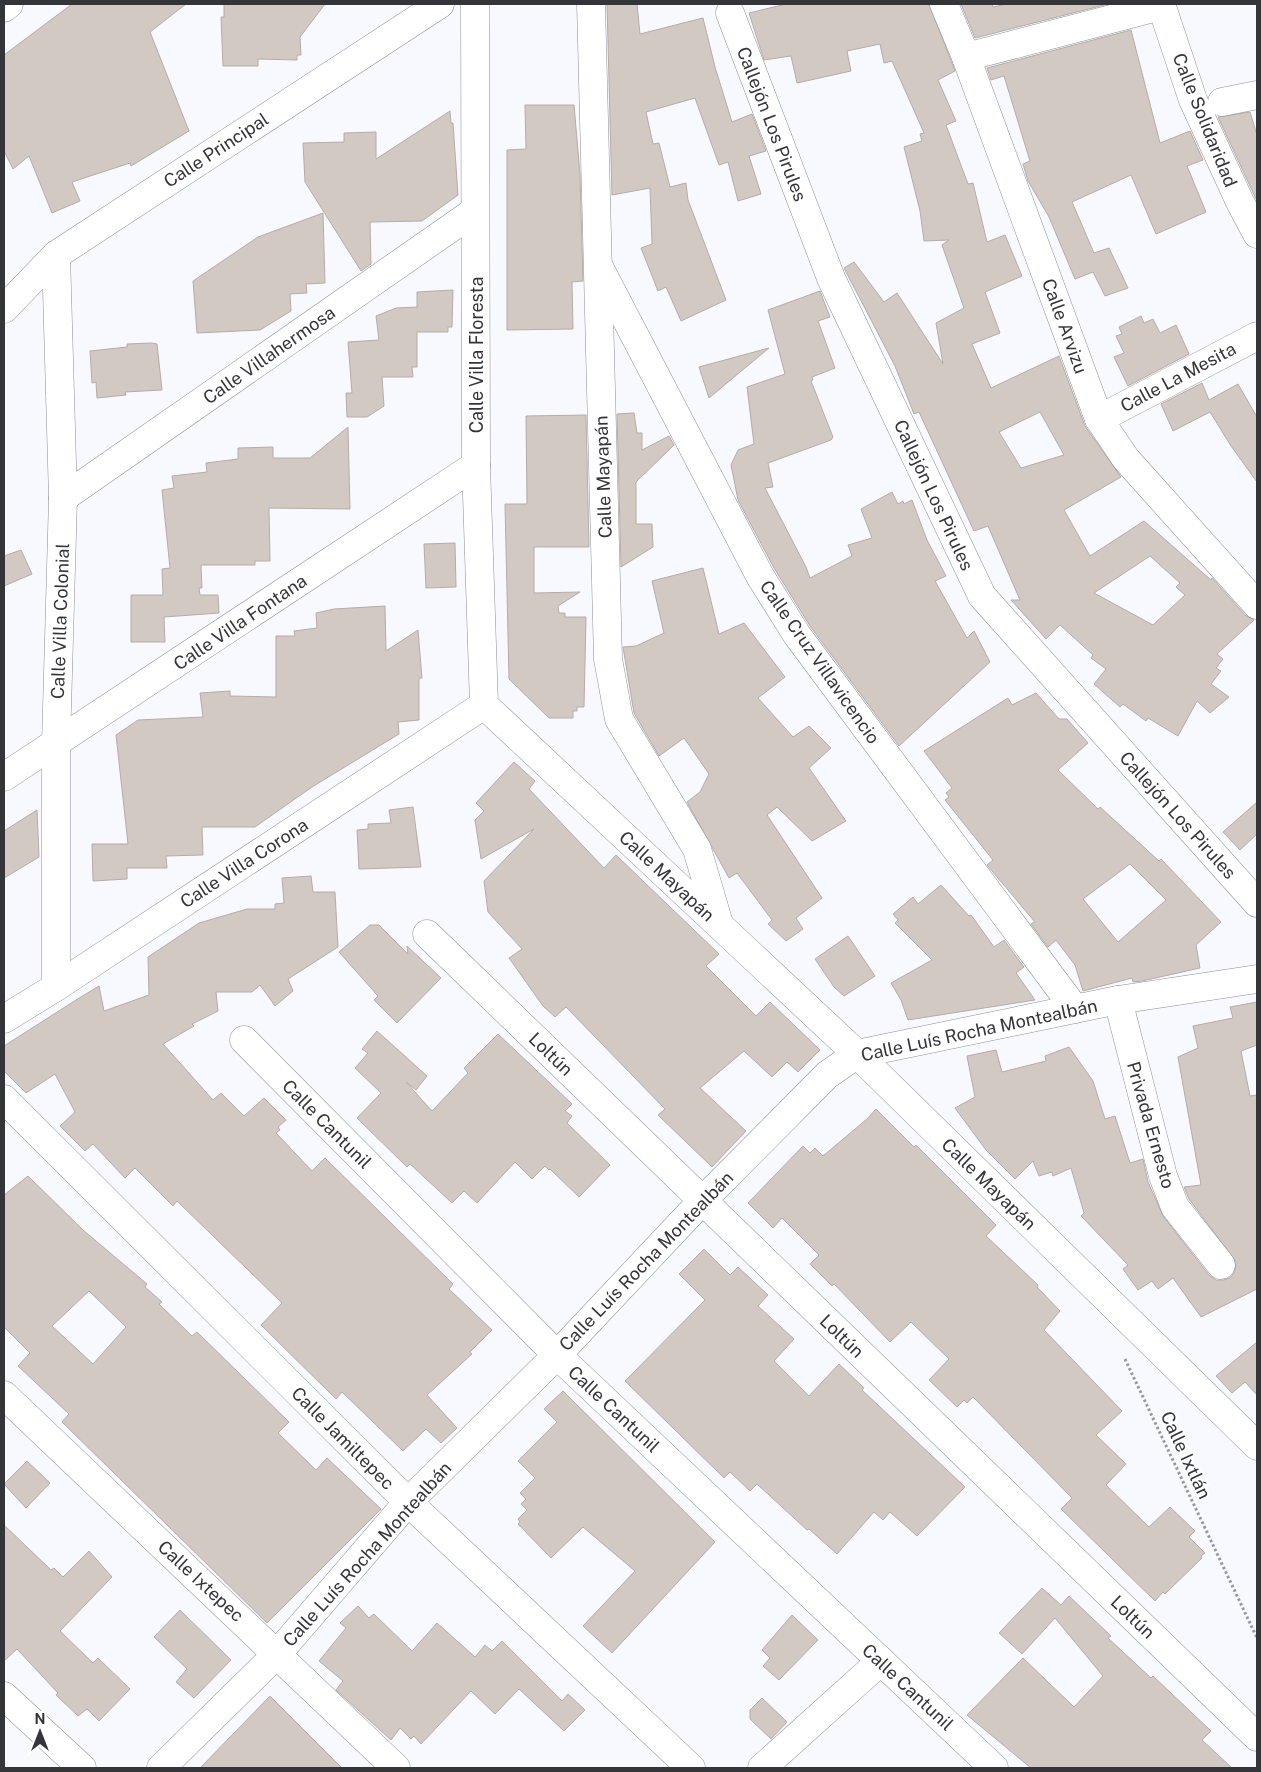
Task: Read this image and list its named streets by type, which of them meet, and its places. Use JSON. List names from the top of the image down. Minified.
{"streets":{"street":["Calle Solidaridad","Callejón Los Pirules","Calle Principal","Calle Arvizu","Calle Villahermosa","Calle Villa Floresta","Calle La Mesita","Calle Mayapán","Calle Villa Colonial","Calle Villa Fontana","Calle Cruz Villavicencio","Calle Villa Corona","Calle Luís Rocha Montealbán","Loltún","Calle Cantunil","Privada Ernesto","Calle Jamiltepec","Calle Ixtepec"],"path":["Calle Ixtlán"]},"crossings":[["Calle Principal","Calle Villa Colonial"],["Calle Arvizu","Calle La Mesita"],["Calle Villahermosa","Calle Villa Floresta"],["Calle Villahermosa","Calle Villa Colonial"],["Calle Villa Floresta","Calle Mayapán"],["Calle Villa Floresta","Calle Villa Fontana"],["Calle Villa Floresta","Calle Villa Corona"],["Calle Mayapán","Calle Cruz Villavicencio"],["Calle Mayapán","Calle Villa Corona"],["Calle Mayapán","Calle Luís Rocha Montealbán"],["Calle Villa Colonial","Calle Villa Fontana"],["Calle Villa Colonial","Calle Villa Corona"],["Calle Cruz Villavicencio","Calle Luís Rocha Montealbán"],["Calle Luís Rocha Montealbán","Loltún"],["Calle Luís Rocha Montealbán","Calle Cantunil"],["Calle Luís Rocha Montealbán","Privada Ernesto"],["Calle Luís Rocha Montealbán","Calle Jamiltepec"],["Calle Luís Rocha Montealbán","Calle Ixtepec"]],"north":"top"}
